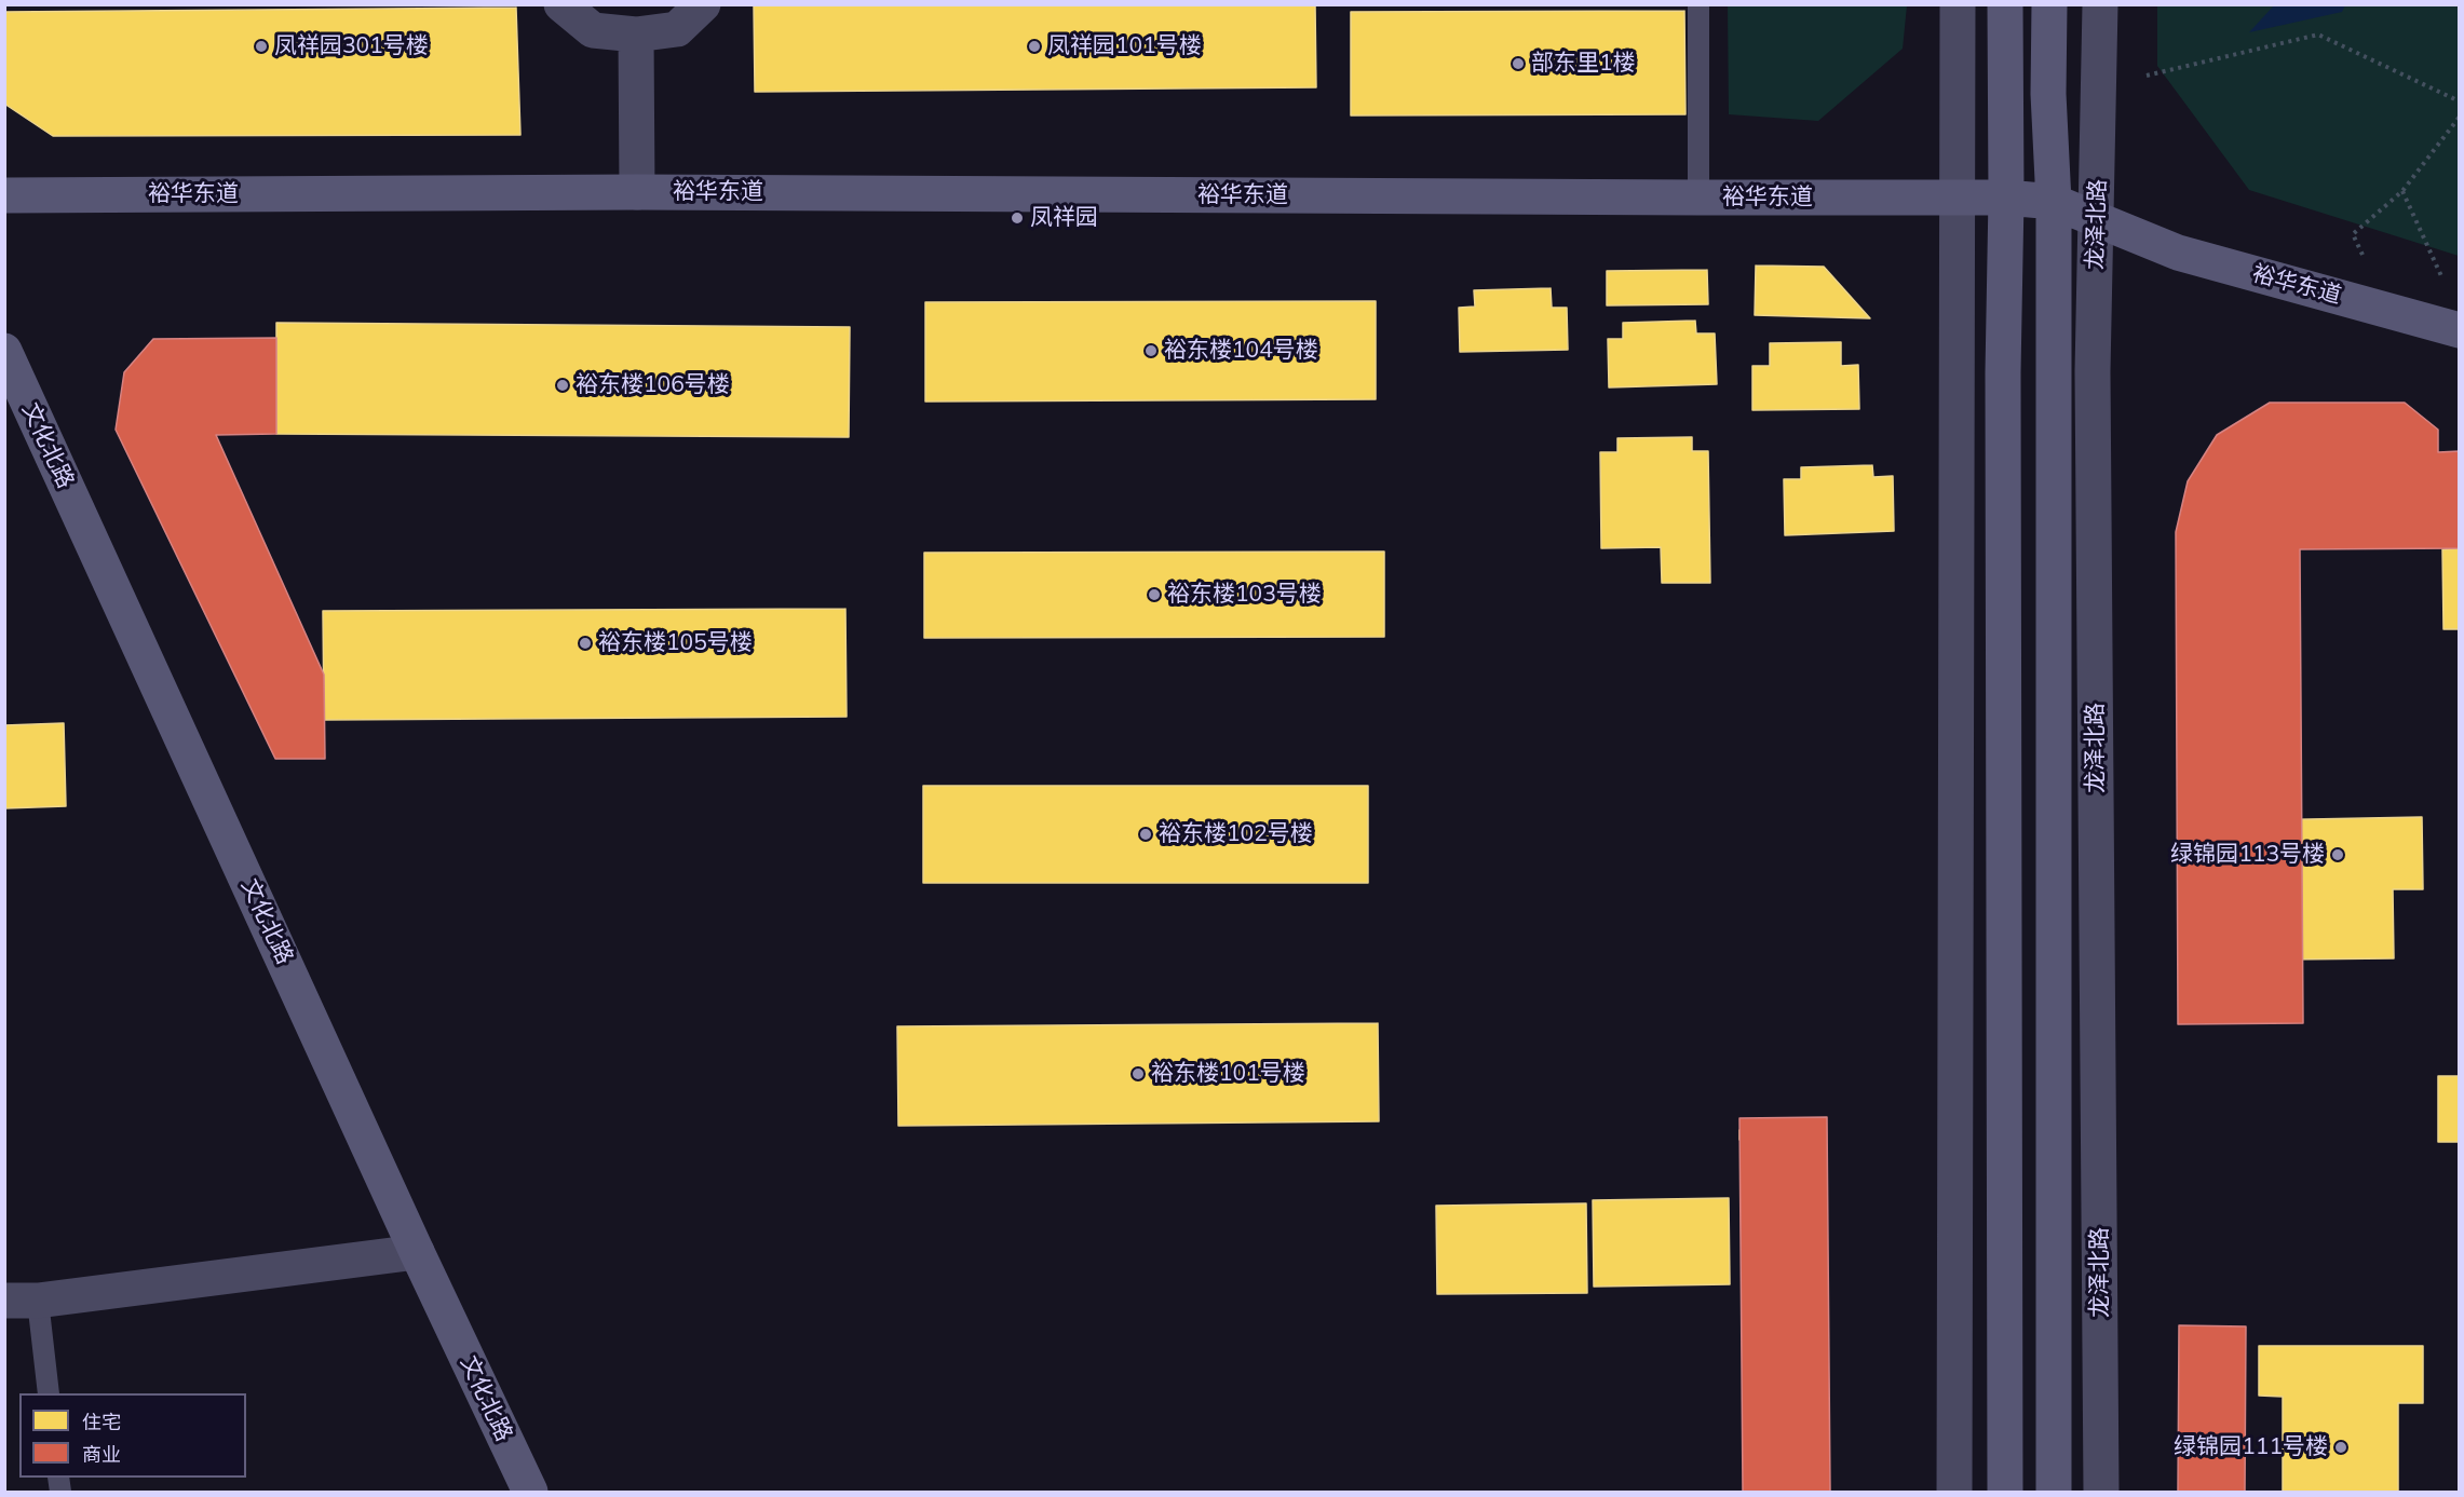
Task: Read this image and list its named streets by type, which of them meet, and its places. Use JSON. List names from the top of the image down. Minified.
{"streets":{"street":["裕华东道","龙泽北路","文化北路"]},"crossings":[["裕华东道","龙泽北路"]],"places":["凤祥园301号楼","凤祥园101号楼","部东里1楼","凤祥园","裕东楼104号楼","裕东楼106号楼","裕东楼103号楼","裕东楼105号楼","裕东楼102号楼","绿锦园113号楼","裕东楼101号楼","绿锦园111号楼"],"legend":["住宅","商业"]}
